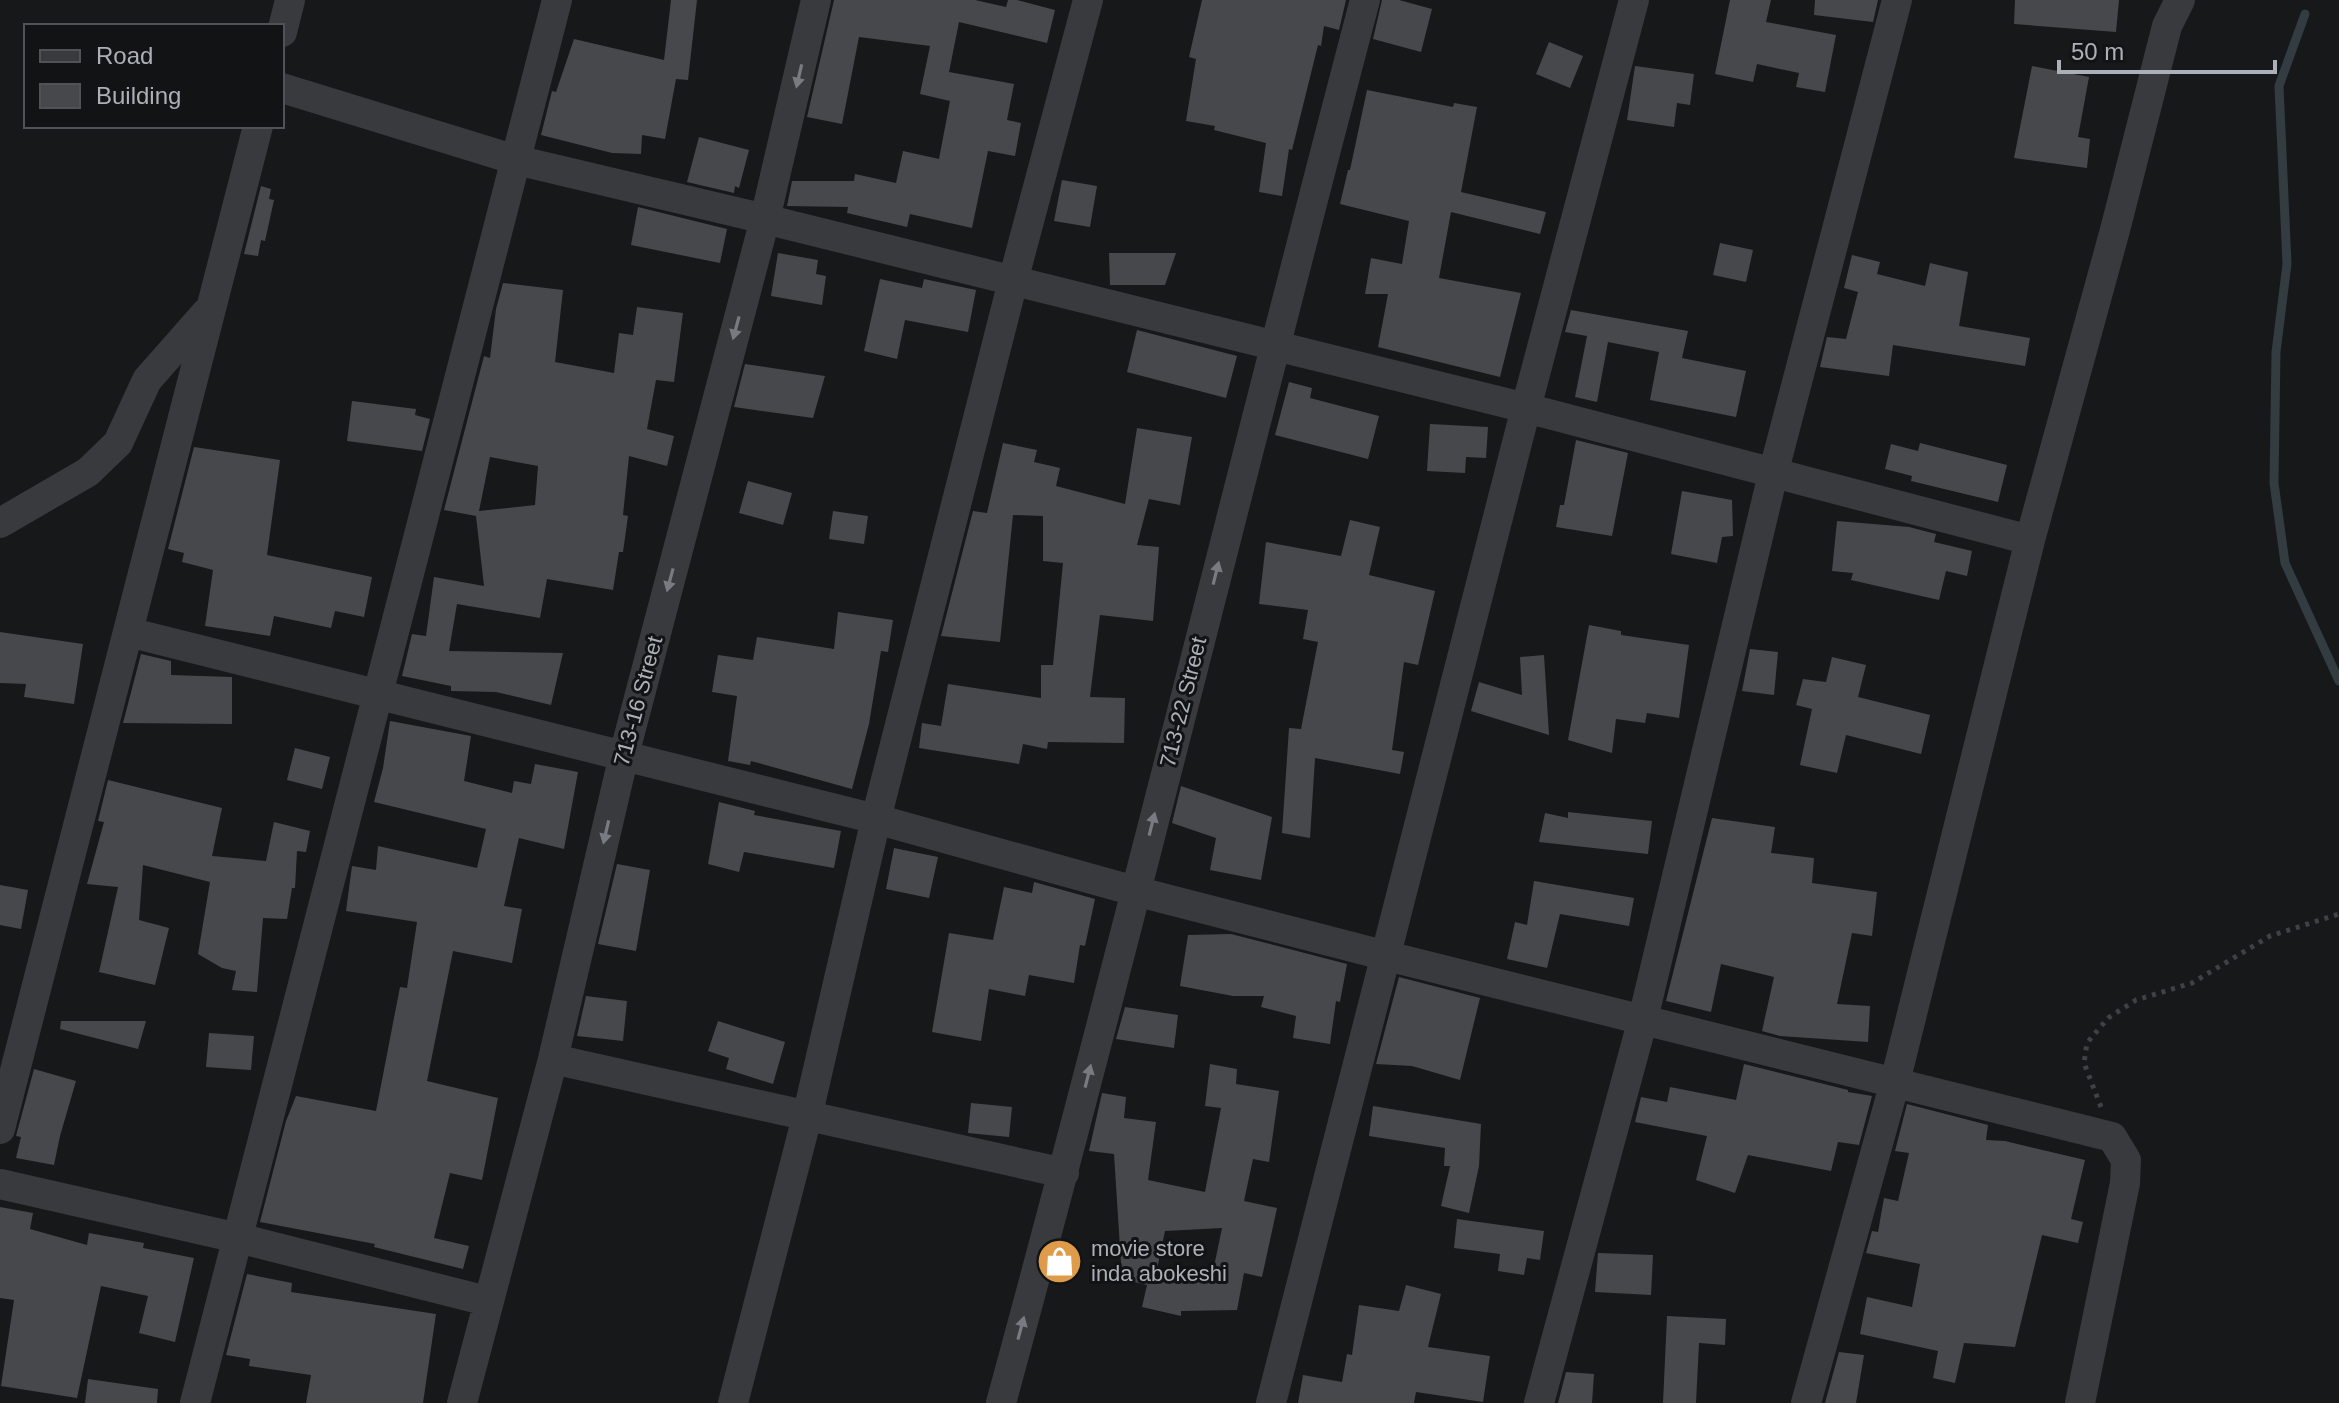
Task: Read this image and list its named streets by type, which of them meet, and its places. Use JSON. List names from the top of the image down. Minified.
{"streets":{"street":["713-16 Street","713-22 Street"]},"places":{"shop":["movie store inda abokeshi"]},"legend":["Road","Building"],"scale_bar":"50 m"}
